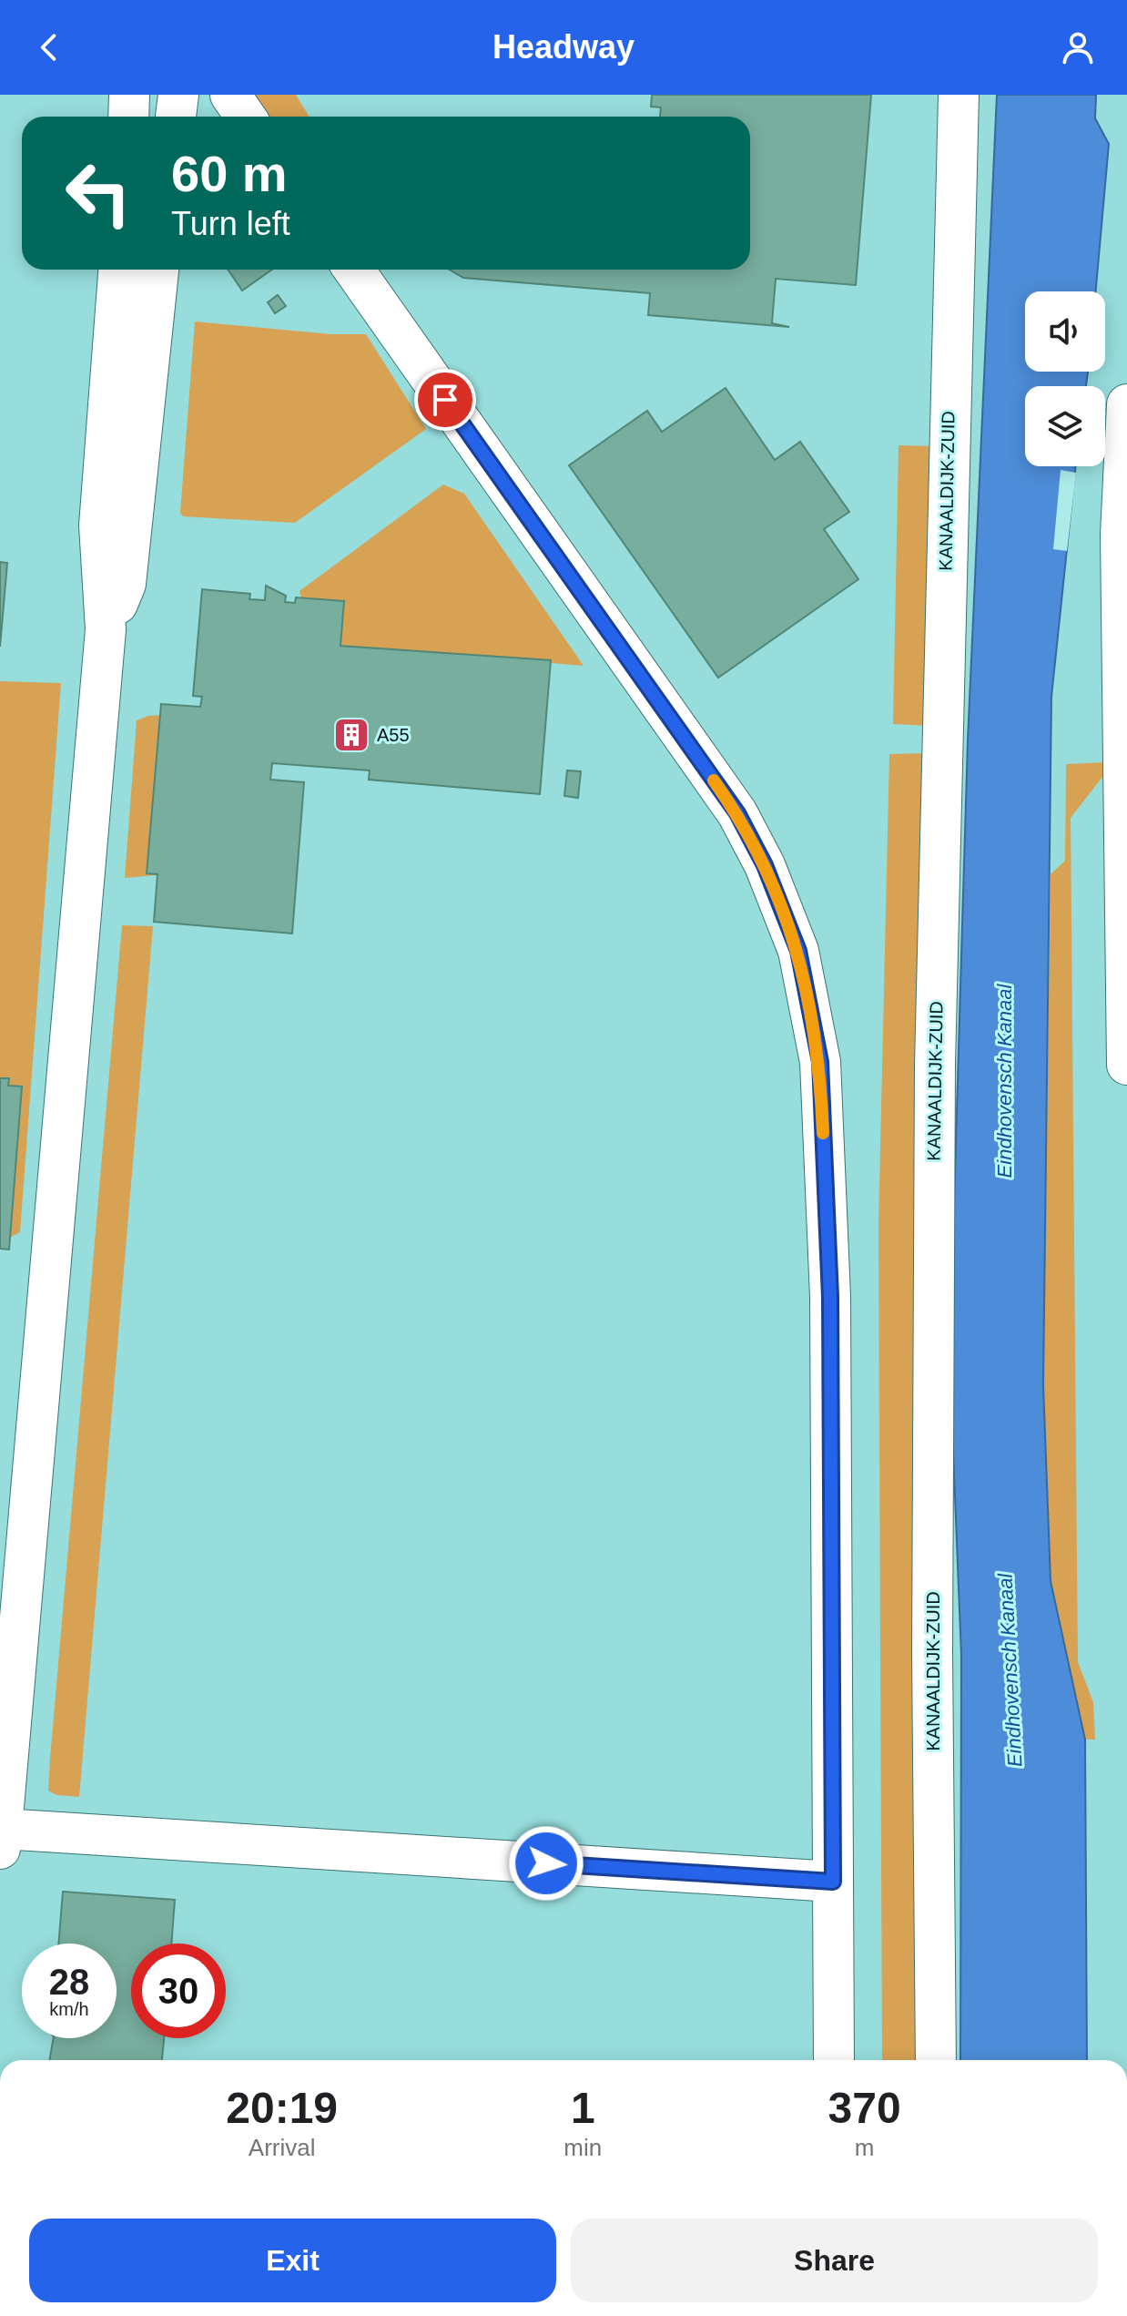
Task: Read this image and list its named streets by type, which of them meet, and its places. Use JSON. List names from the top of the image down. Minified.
{"streets":{"street":["KANAALDIJK-ZUID"]},"water":["Eindhovensch Kanaal"],"places":{"building":["A55"]},"page":{"header":"Headway","turn":["60 m","Turn left"],"speed":"28 km/h","limit":"30","eta":["20:19","Arrival","1","min","370","m"],"buttons":["Exit","Share"]}}
